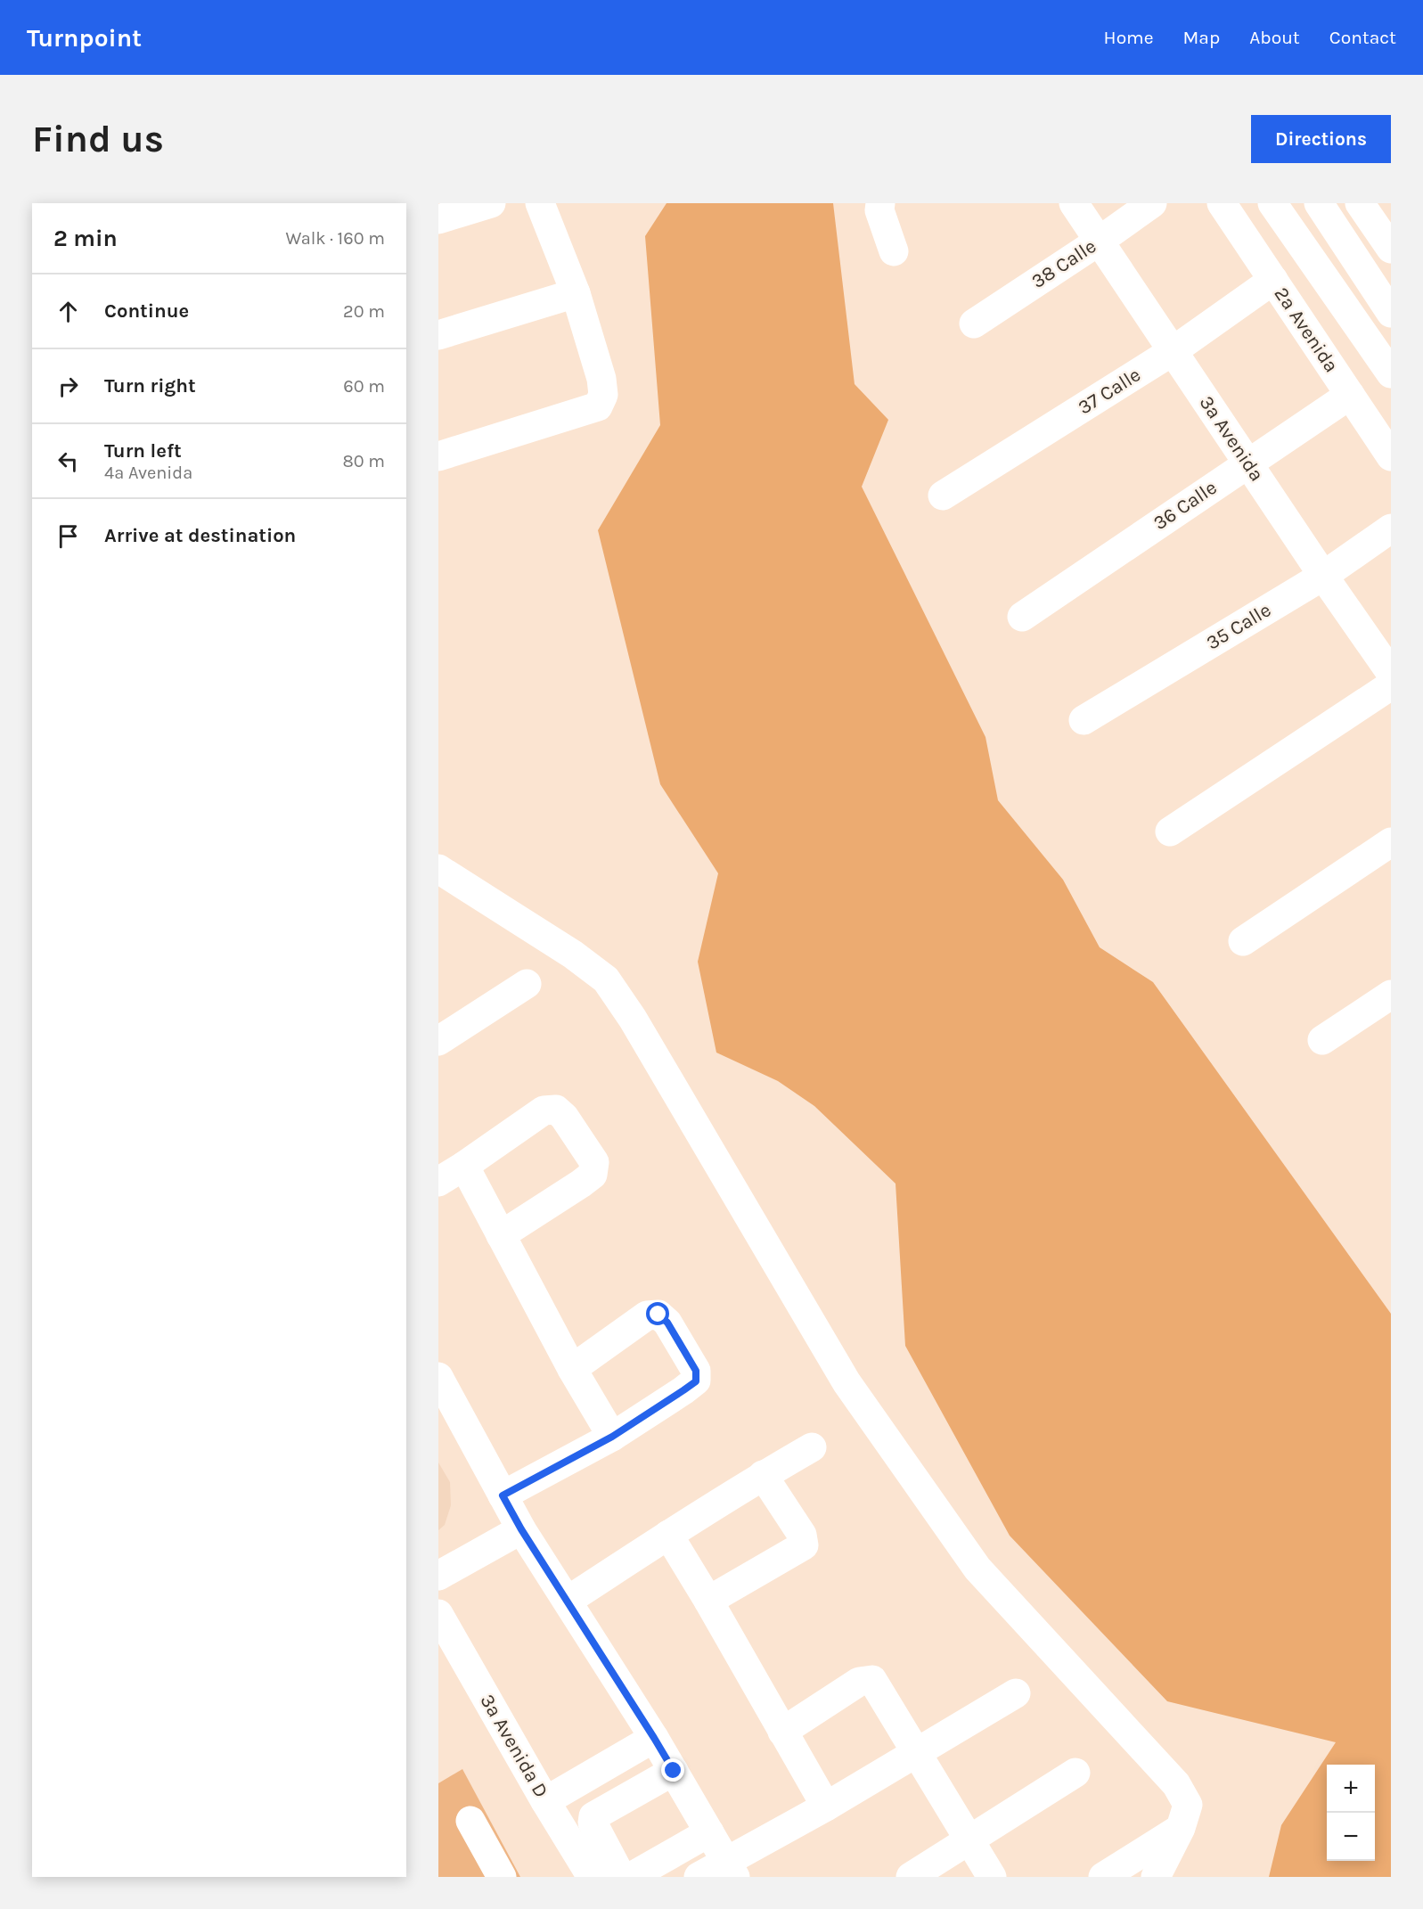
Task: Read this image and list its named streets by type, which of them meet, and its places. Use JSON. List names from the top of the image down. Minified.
{"streets":{"street":["38 Calle","2a Avenida","37 Calle","3a Avenida","36 Calle","35 Calle","3a Avenida D"]},"crossings":[["38 Calle","3a Avenida"],["2a Avenida","37 Calle"],["2a Avenida","36 Calle"],["37 Calle","3a Avenida"],["3a Avenida","36 Calle"],["3a Avenida","35 Calle"]],"page":{"header":"Turnpoint","nav":["Home","Map","About","Contact"],"buttons":"Directions","title":"Find us","heading":["2 min","Walk · 160 m"],"list":[["Continue","20 m"],["Turn right","60 m"],["Turn left","4a Avenida","80 m"],"Arrive at destination"],"map_buttons":["+","−"]}}
